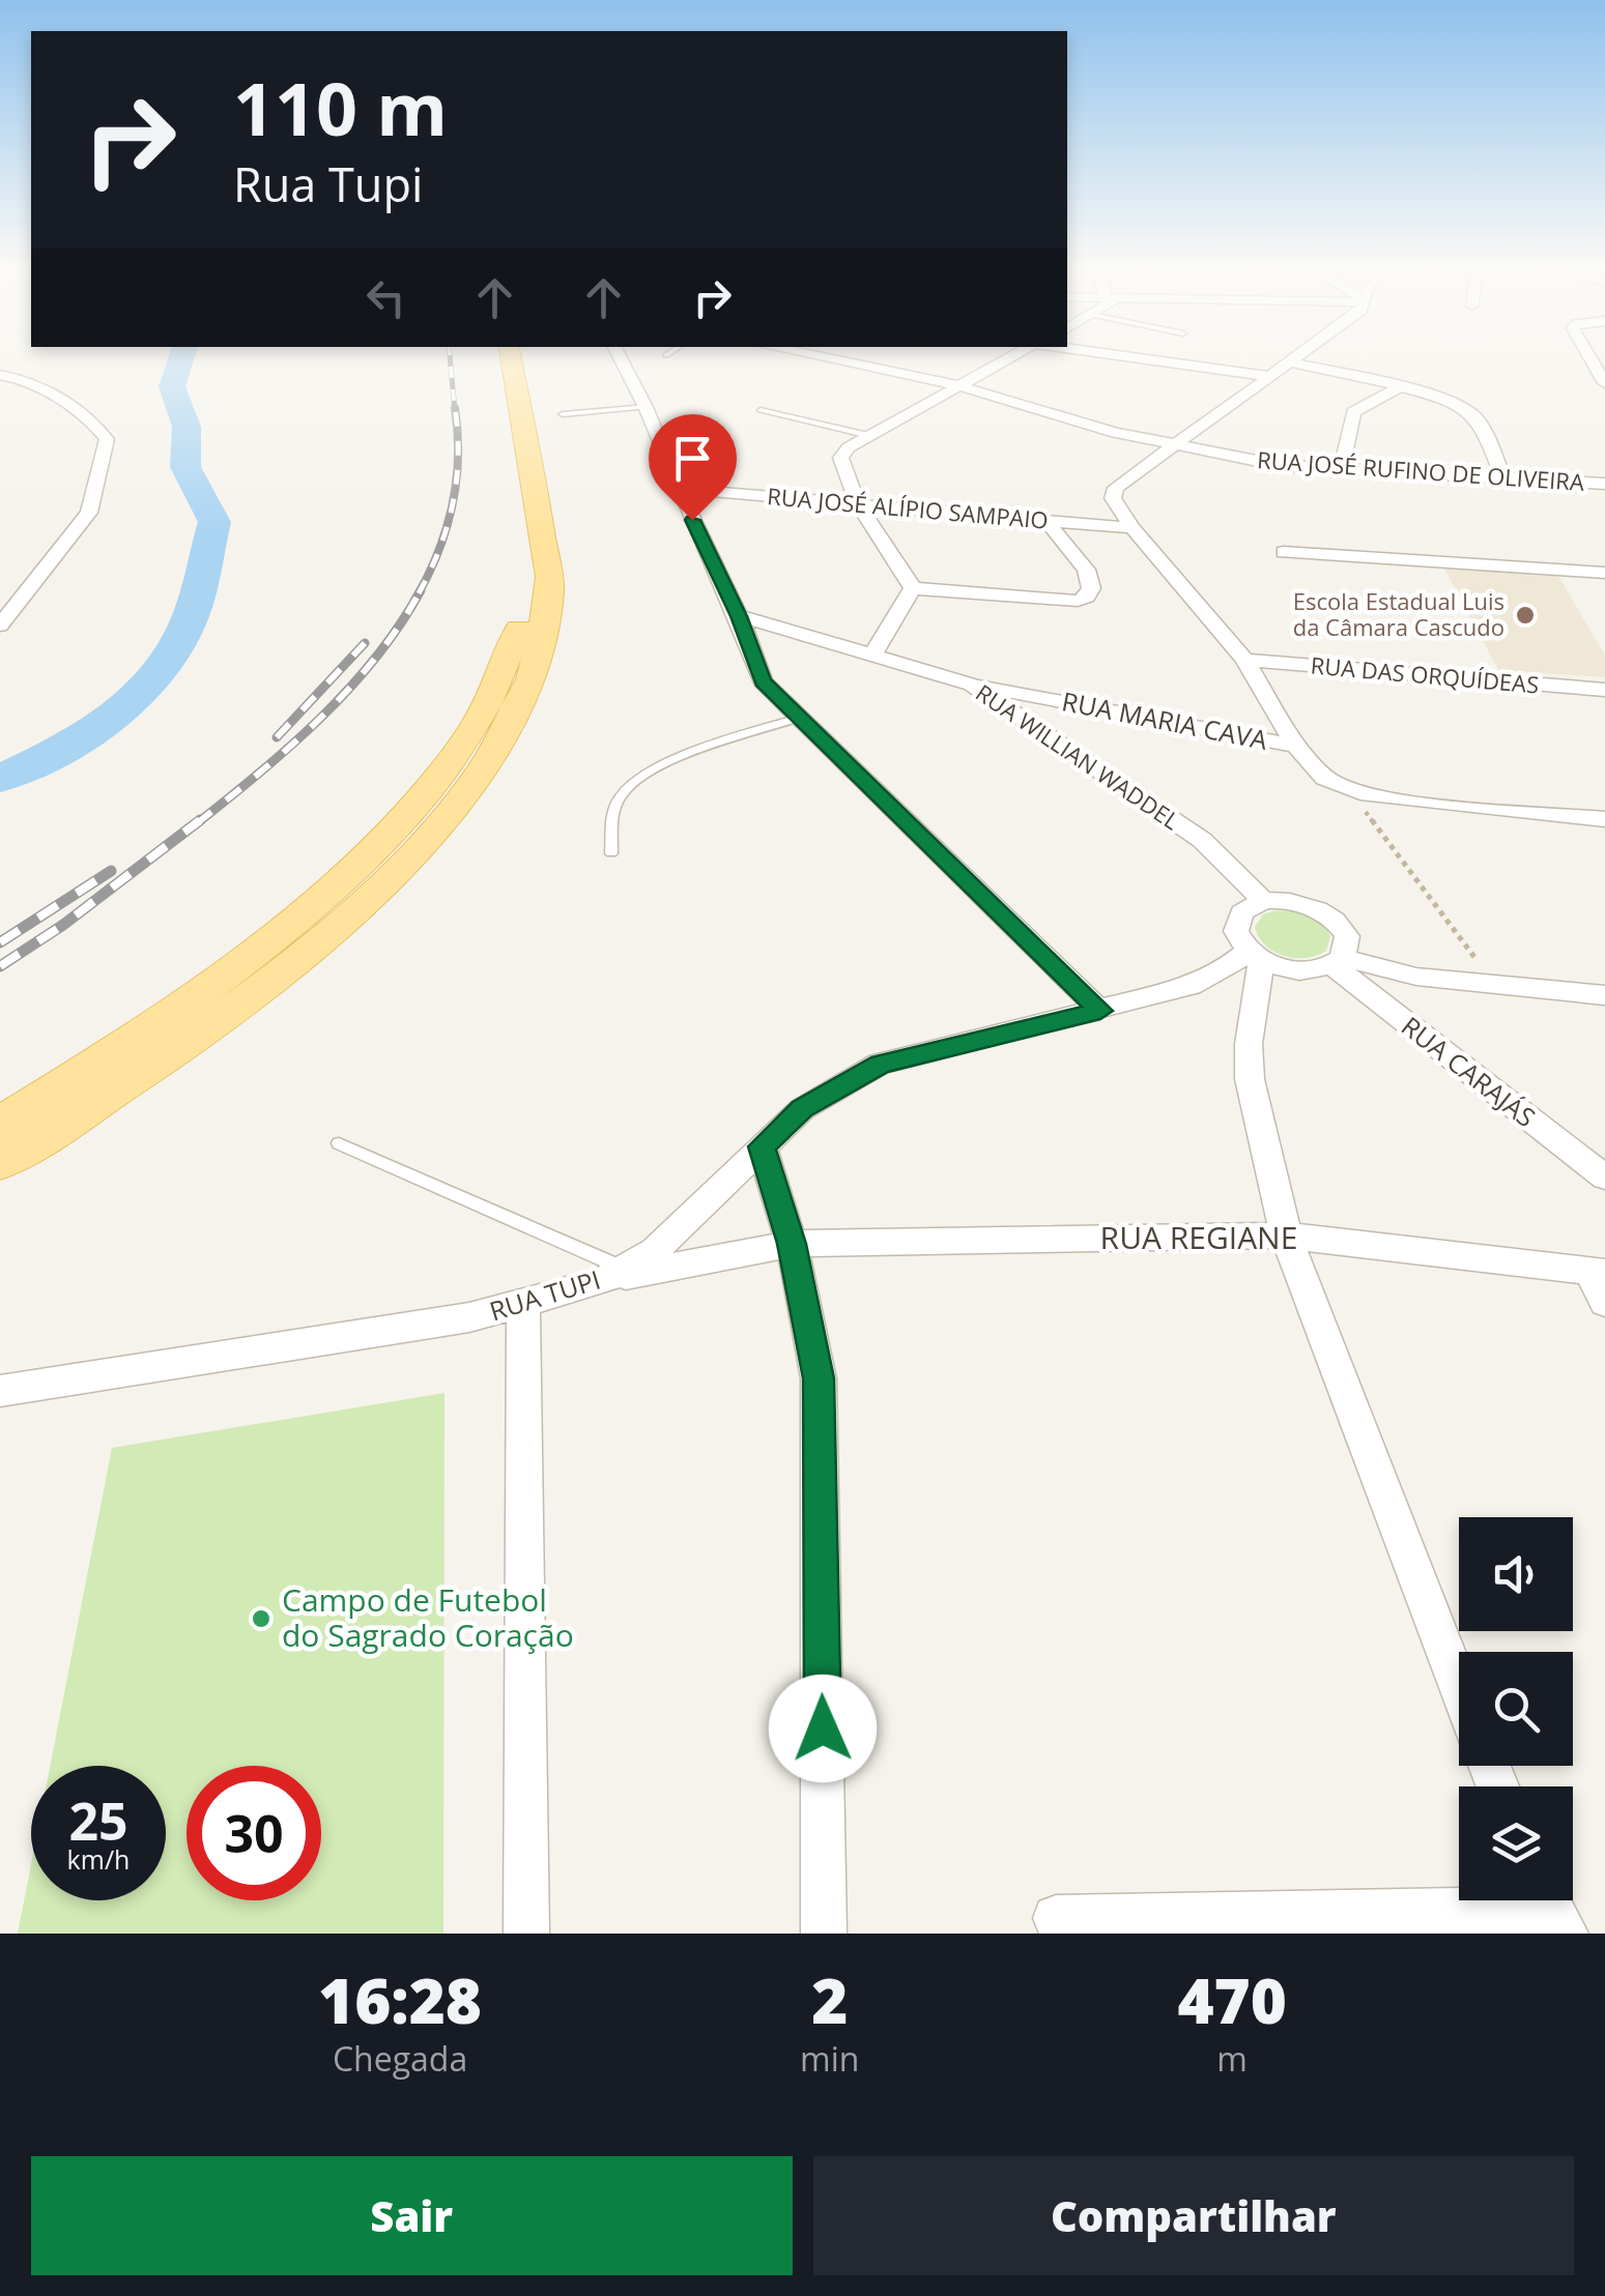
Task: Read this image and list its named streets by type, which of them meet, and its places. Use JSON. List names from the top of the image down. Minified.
{"streets":{"street":["RUA JOSÉ RUFINO DE OLIVEIRA","RUA JOSÉ ALÍPIO SAMPAIO","RUA DAS ORQUÍDEAS","RUA MARIA CAVA","RUA WILLIAN WADDEL","RUA CARAJÁS","RUA REGIANE","RUA TUPI"]},"crossings":[["RUA MARIA CAVA","RUA WILLIAN WADDEL"],["RUA WILLIAN WADDEL","RUA CARAJÁS"],["RUA WILLIAN WADDEL","RUA TUPI"],["RUA CARAJÁS","RUA TUPI"],["RUA REGIANE","RUA TUPI"]],"places":["Escola Estadual Luis da Câmara Cascudo","Campo de Futebol do Sagrado Coração"],"page":{"turn":["110 m","Rua Tupi"],"speed":"25 km/h","limit":"30","eta":["16:28","Chegada","2","min","470","m"],"buttons":["Sair","Compartilhar"]}}
